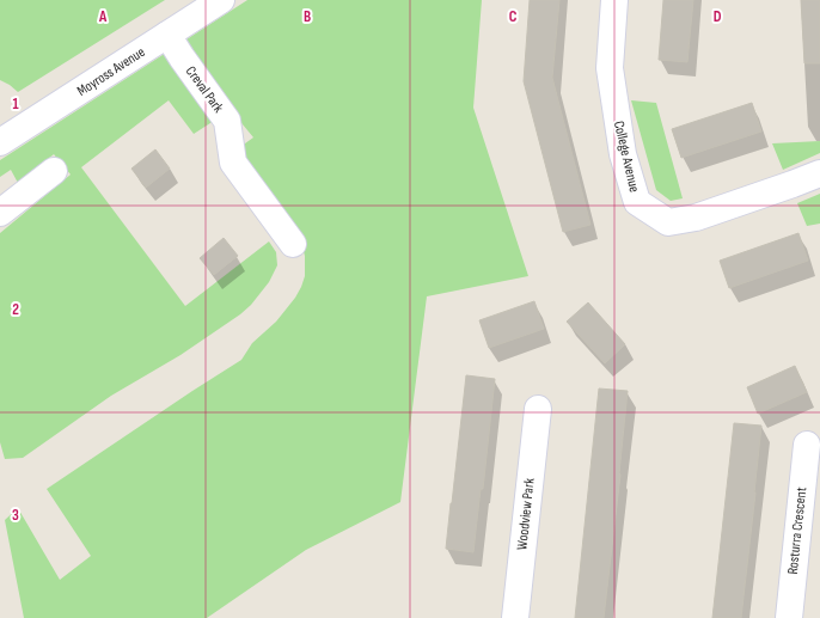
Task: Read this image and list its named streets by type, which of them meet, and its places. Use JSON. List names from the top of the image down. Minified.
{"streets":{"street":["Moyross Avenue","Creval Park","College Avenue","Woodview Park","Rosturra Crescent"]},"crossings":[["Moyross Avenue","Creval Park"]],"grid":{"columns":["A","B","C","D"],"rows":["1","2","3"]}}
